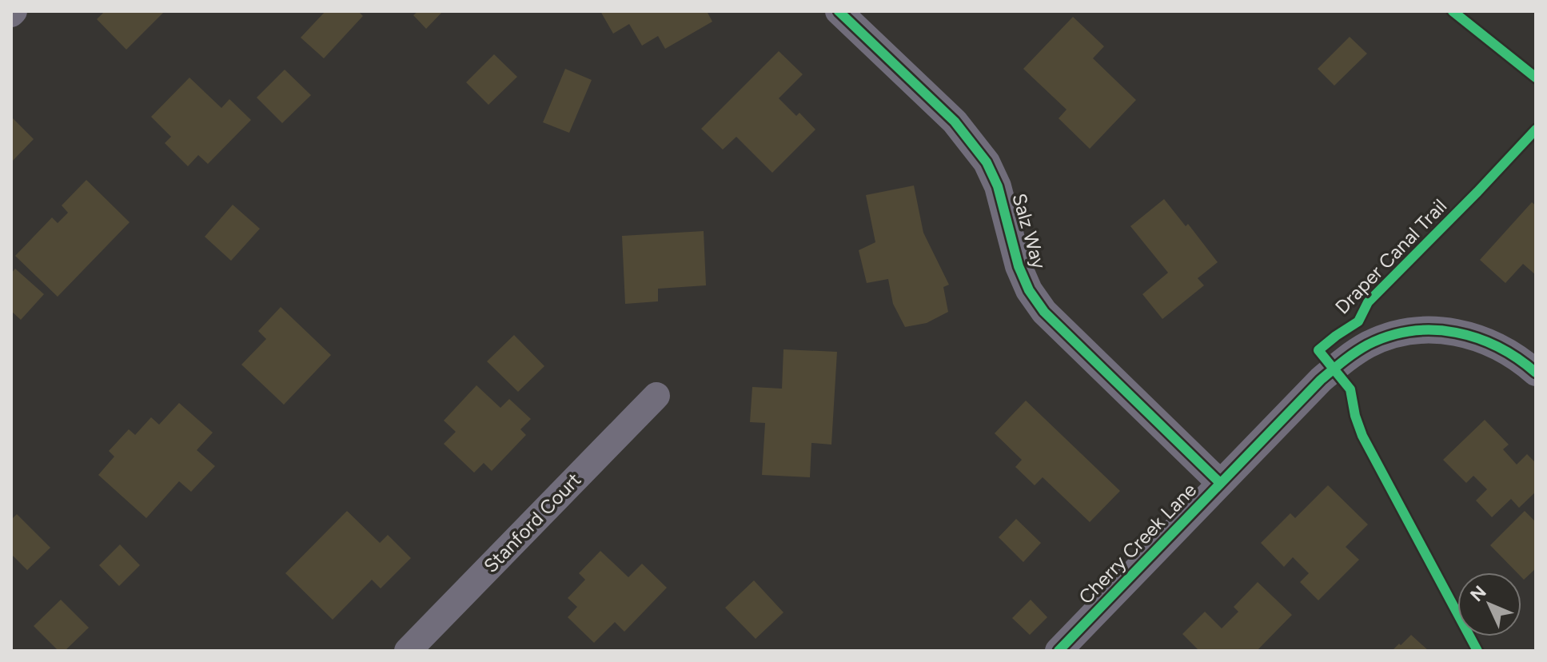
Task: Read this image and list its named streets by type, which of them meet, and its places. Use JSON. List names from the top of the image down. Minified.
{"streets":{"street":["Salz Way","Stanford Court","Cherry Creek Lane"],"cycle path":["Draper Canal Trail"]},"crossings":[["Salz Way","Cherry Creek Lane"]],"north":"top left"}
